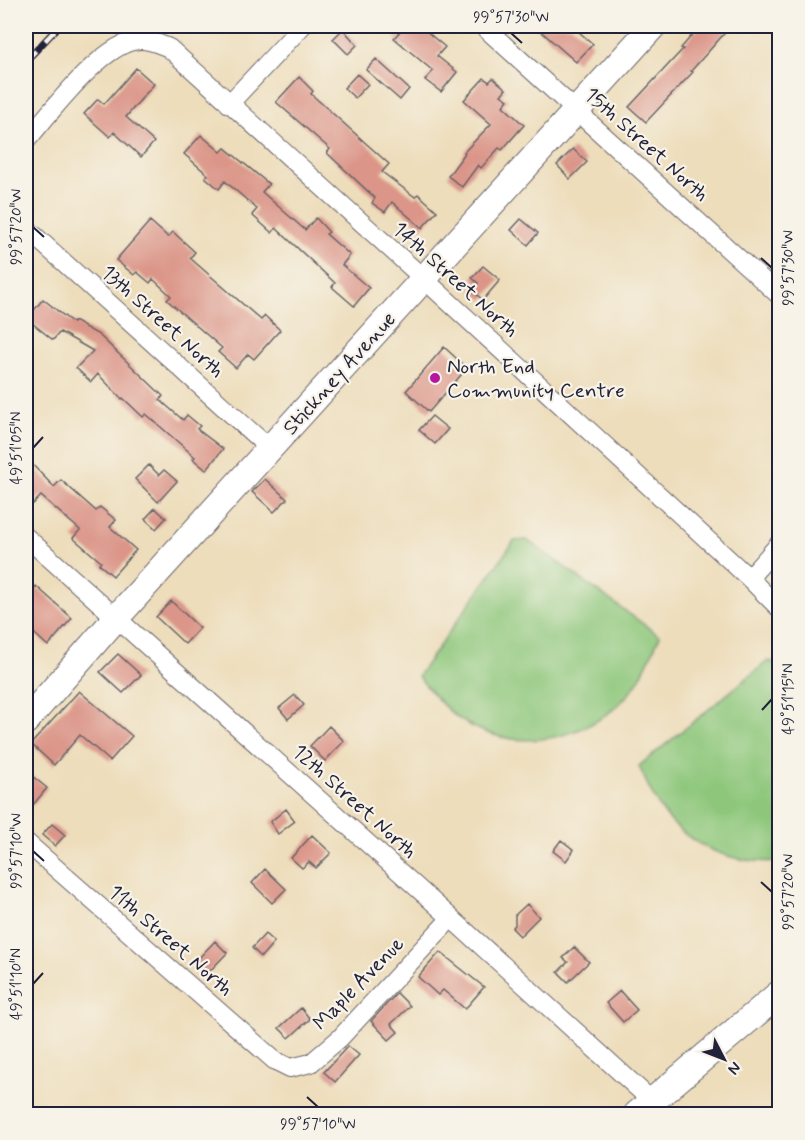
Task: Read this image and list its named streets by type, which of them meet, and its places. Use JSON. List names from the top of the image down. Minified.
{"streets":{"street":["15th Street North","14th Street North","13th Street North","Stickney Avenue","12th Street North","11th Street North","Maple Avenue"]},"crossings":[["15th Street North","Stickney Avenue"],["14th Street North","Stickney Avenue"],["13th Street North","Stickney Avenue"],["Stickney Avenue","12th Street North"],["12th Street North","Maple Avenue"],["11th Street North","Maple Avenue"]],"places":["North End Community Centre"],"north":"bottom right","coordinates":["99°57'30\"W","99°57'20\"W","49°51'05\"N","49°51'15\"N","99°57'10\"W","49°51'10\"N"]}
